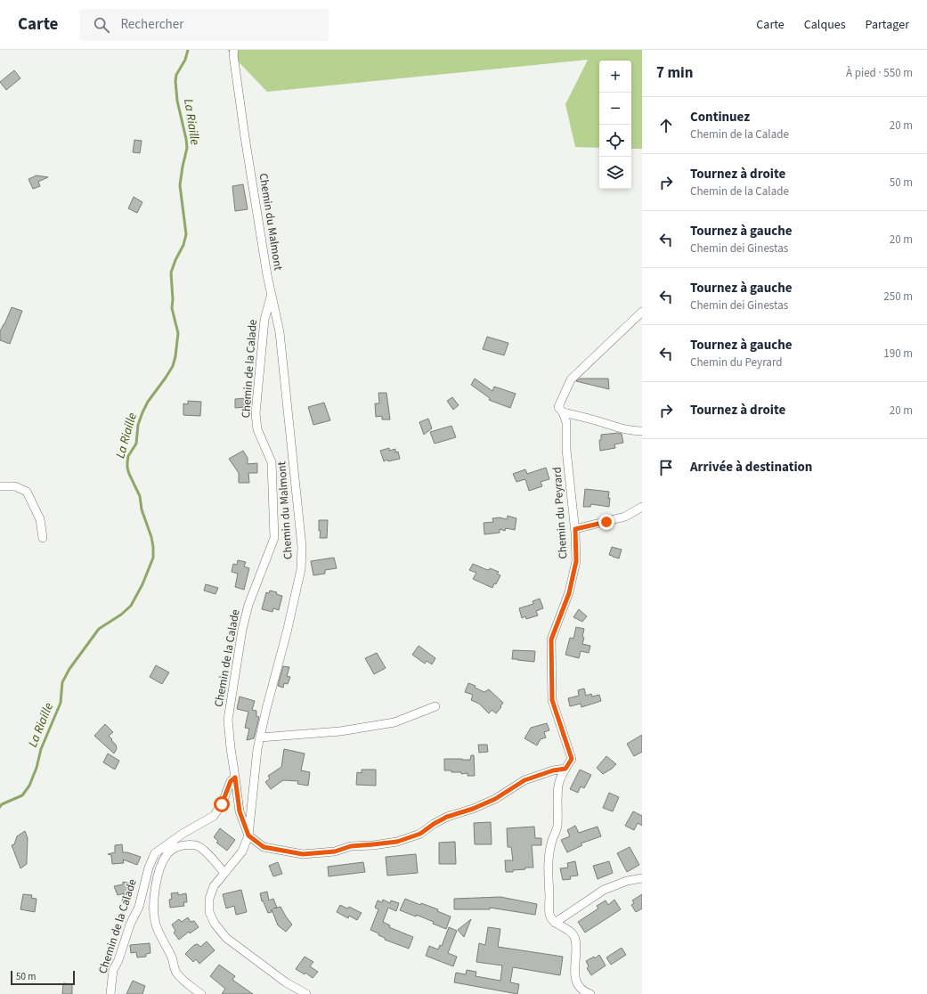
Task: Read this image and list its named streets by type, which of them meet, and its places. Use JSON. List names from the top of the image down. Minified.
{"streets":{"street":["Chemin du Malmont","Chemin de la Calade","Chemin du Peyrard"]},"crossings":[["Chemin du Malmont","Chemin de la Calade"]],"water":["La Riaille"],"scale_bar":"50 m","page":{"header":"Carte","search":"Rechercher","nav":["Carte","Calques","Partager"],"heading":["7 min","À pied · 550 m"],"map_buttons":["+","−"],"list":[["Continuez","Chemin de la Calade","20 m"],["Tournez à droite","Chemin de la Calade","50 m"],["Tournez à gauche","Chemin dei Ginestas","20 m"],["Tournez à gauche","Chemin dei Ginestas","250 m"],["Tournez à gauche","Chemin du Peyrard","190 m"],["Tournez à droite","20 m"],"Arrivée à destination"],"scale":"50 m"}}
